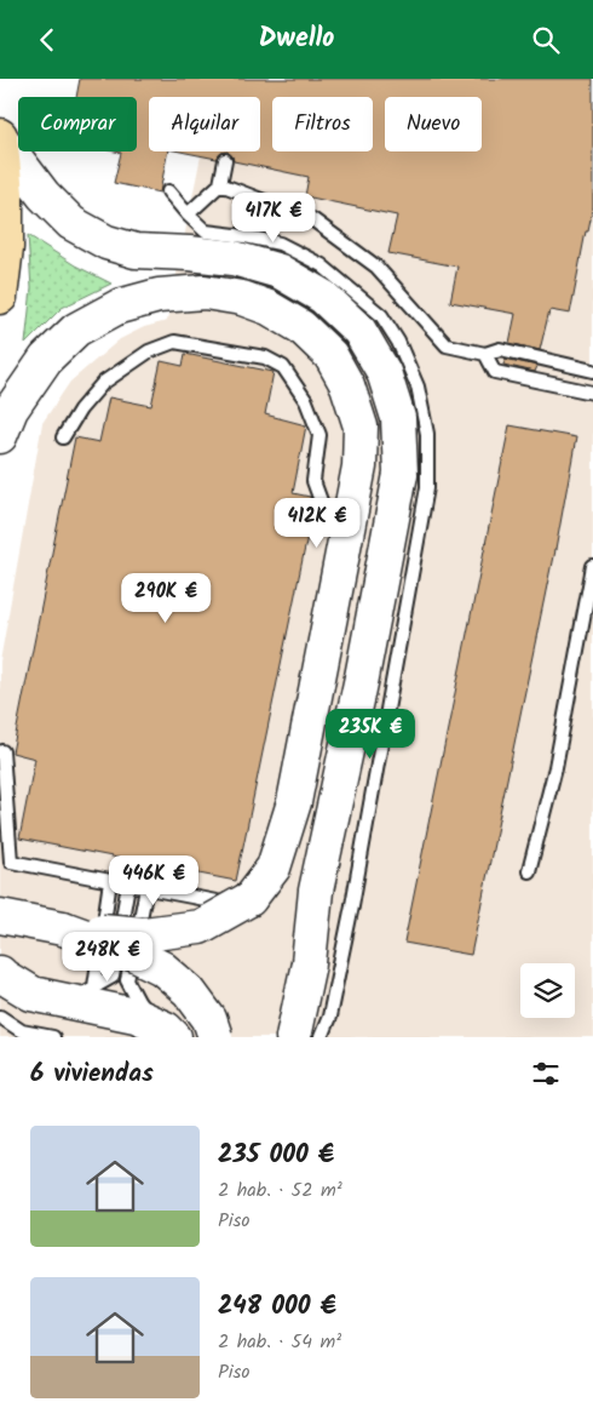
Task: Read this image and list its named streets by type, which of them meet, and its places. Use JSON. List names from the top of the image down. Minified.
{"page":{"header":"Dwello","chip":["Comprar","Alquilar","Filtros","Nuevo"],"price":["417K €","412K €","290K €","235K €","446K €","248K €"],"heading":"6 viviendas","list":[{"name":"235 000 €","note":"2 hab. · 52 m² · Piso"},{"name":"248 000 €","note":"2 hab. · 54 m² · Piso"}]}}
